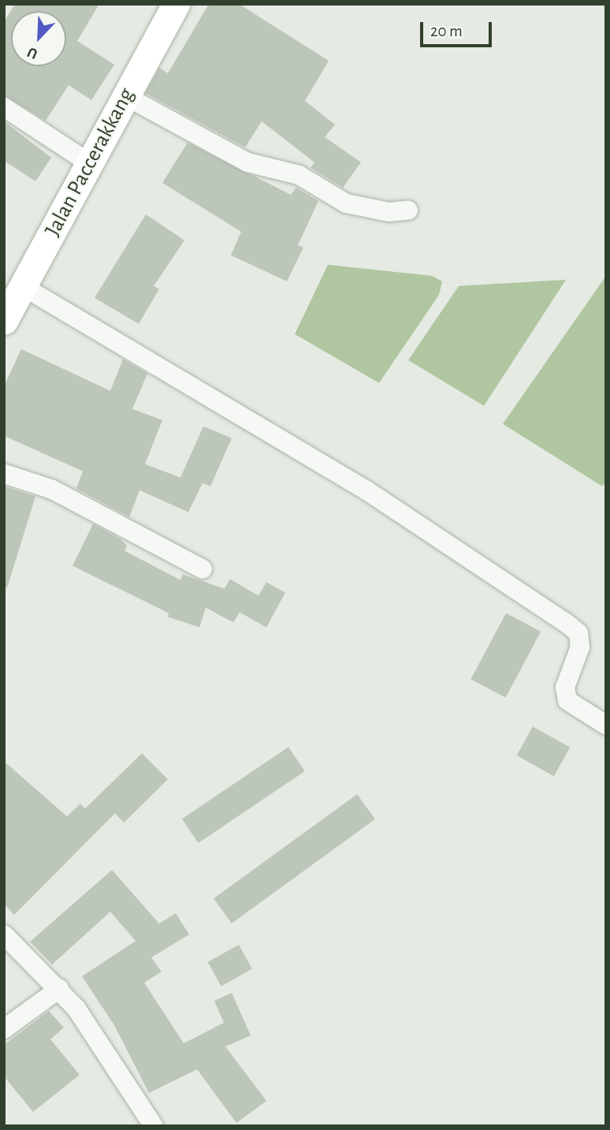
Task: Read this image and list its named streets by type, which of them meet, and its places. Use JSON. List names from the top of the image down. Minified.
{"streets":{"main road":["Jalan Paccerakkang"]},"scale_bar":"20 m","north":"bottom left"}
